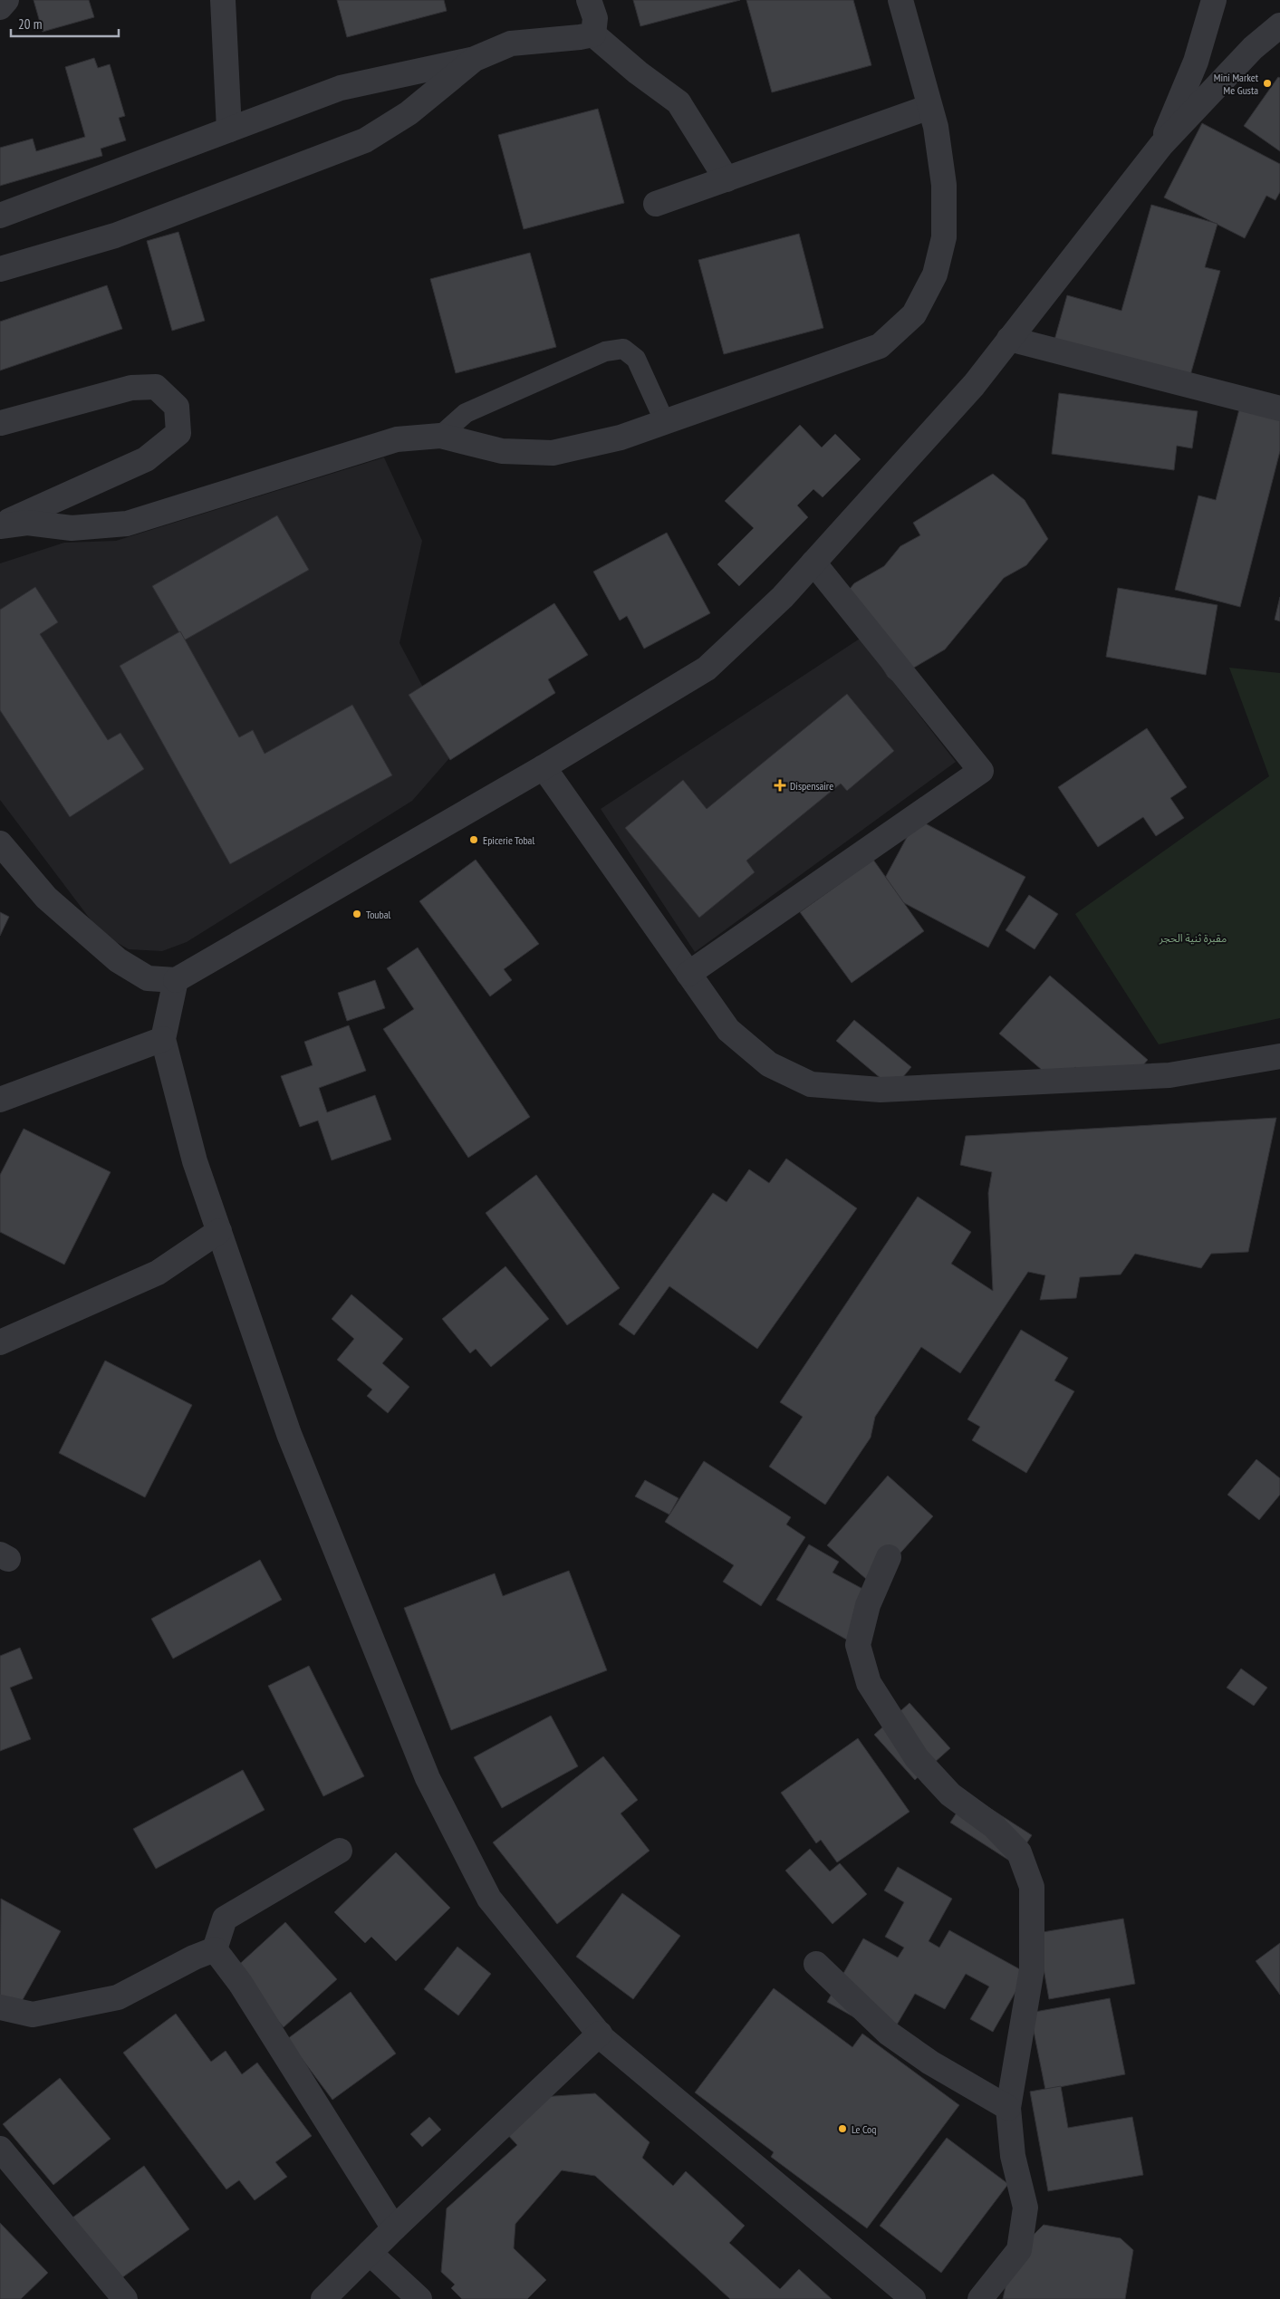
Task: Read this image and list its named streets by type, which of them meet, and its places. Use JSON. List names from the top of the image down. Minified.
{"parks":["مقبرة ثنية الحجر"],"places":{"other":["Mini Market Me Gusta","Epicerie Tobal","Toubal","Le Coq"],"health":["Dispensaire"]},"scale_bar":"20 m"}
